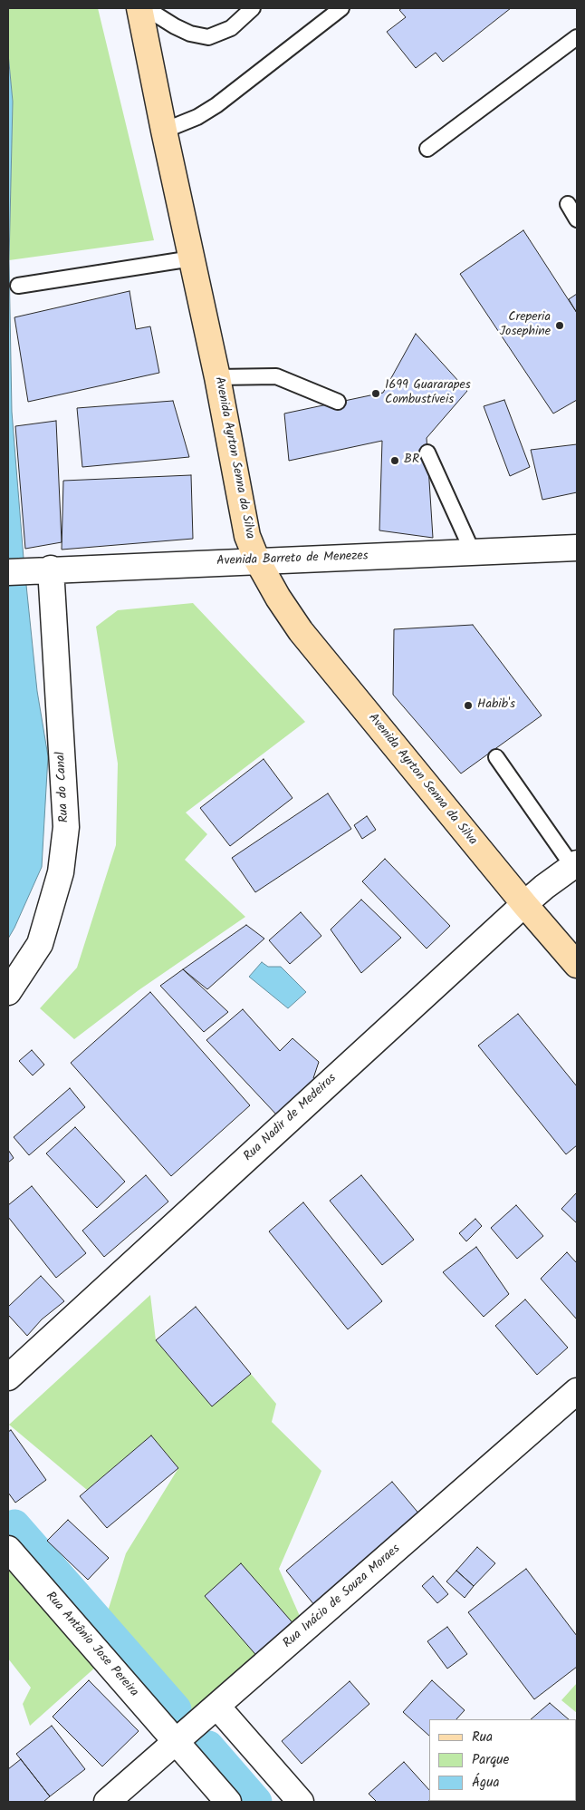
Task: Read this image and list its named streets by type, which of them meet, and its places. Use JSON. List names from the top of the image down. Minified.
{"streets":{"main road":["Avenida Ayrton Senna da Silva"],"street":["Avenida Barreto de Menezes","Rua do Canal","Rua Nadir de Medeiros","Rua Inácio de Souza Moraes","Rua Antônio Jose Pereira"]},"crossings":[["Avenida Ayrton Senna da Silva","Avenida Barreto de Menezes"],["Avenida Ayrton Senna da Silva","Rua Nadir de Medeiros"],["Avenida Barreto de Menezes","Rua do Canal"],["Rua Inácio de Souza Moraes","Rua Antônio Jose Pereira"]],"places":["Creperia Josephine","1699 Guararapes Combustíveis","BR","Habib's"],"legend":["Rua","Parque","Água"]}
